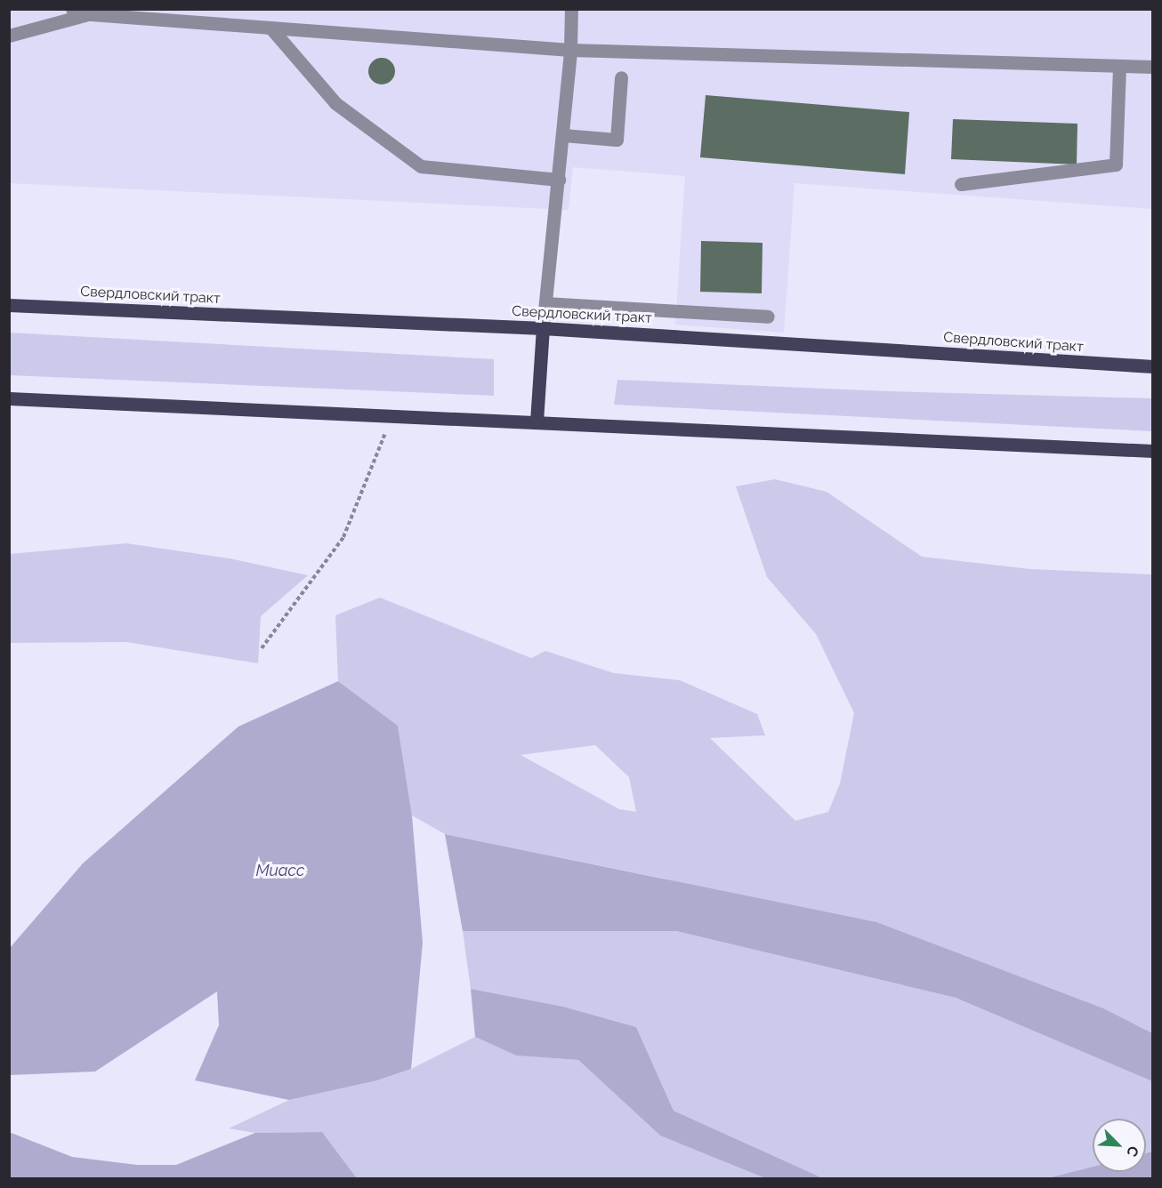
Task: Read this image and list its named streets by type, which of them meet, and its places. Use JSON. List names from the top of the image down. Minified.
{"streets":{"main road":["Свердловский тракт"]},"water":["Миасс"],"north":"bottom right"}
